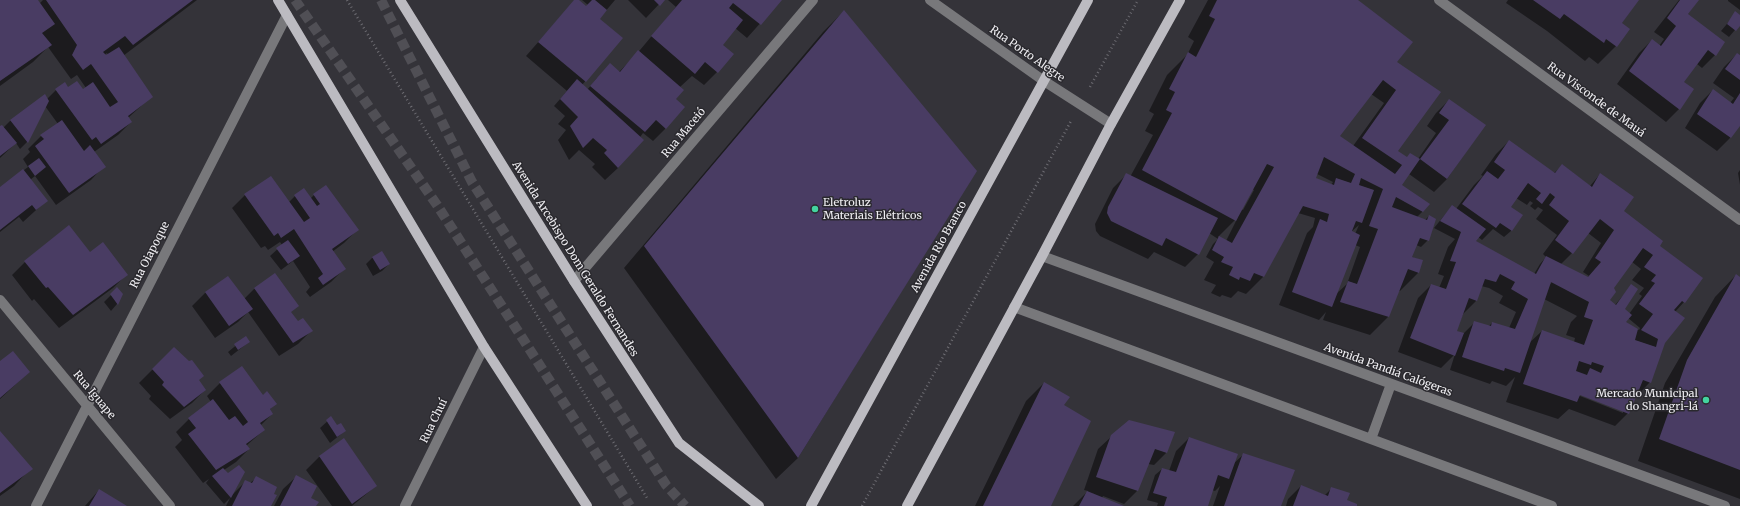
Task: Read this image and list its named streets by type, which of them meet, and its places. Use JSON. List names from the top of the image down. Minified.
{"streets":{"main road":["Avenida Rio Branco","Avenida Arcebispo Dom Geraldo Fernandes"],"street":["Rua Porto Alegre","Rua Visconde de Mauá","Rua Maceió","Rua Oiapoque","Avenida Pandiá Calógeras","Rua Iguape","Rua Chuí"]},"crossings":[["Rua Porto Alegre","Avenida Rio Branco"],["Rua Maceió","Avenida Arcebispo Dom Geraldo Fernandes"],["Rua Oiapoque","Rua Iguape"]],"places":["Eletroluz Materiais Elétricos","Mercado Municipal do Shangri-lá"]}
